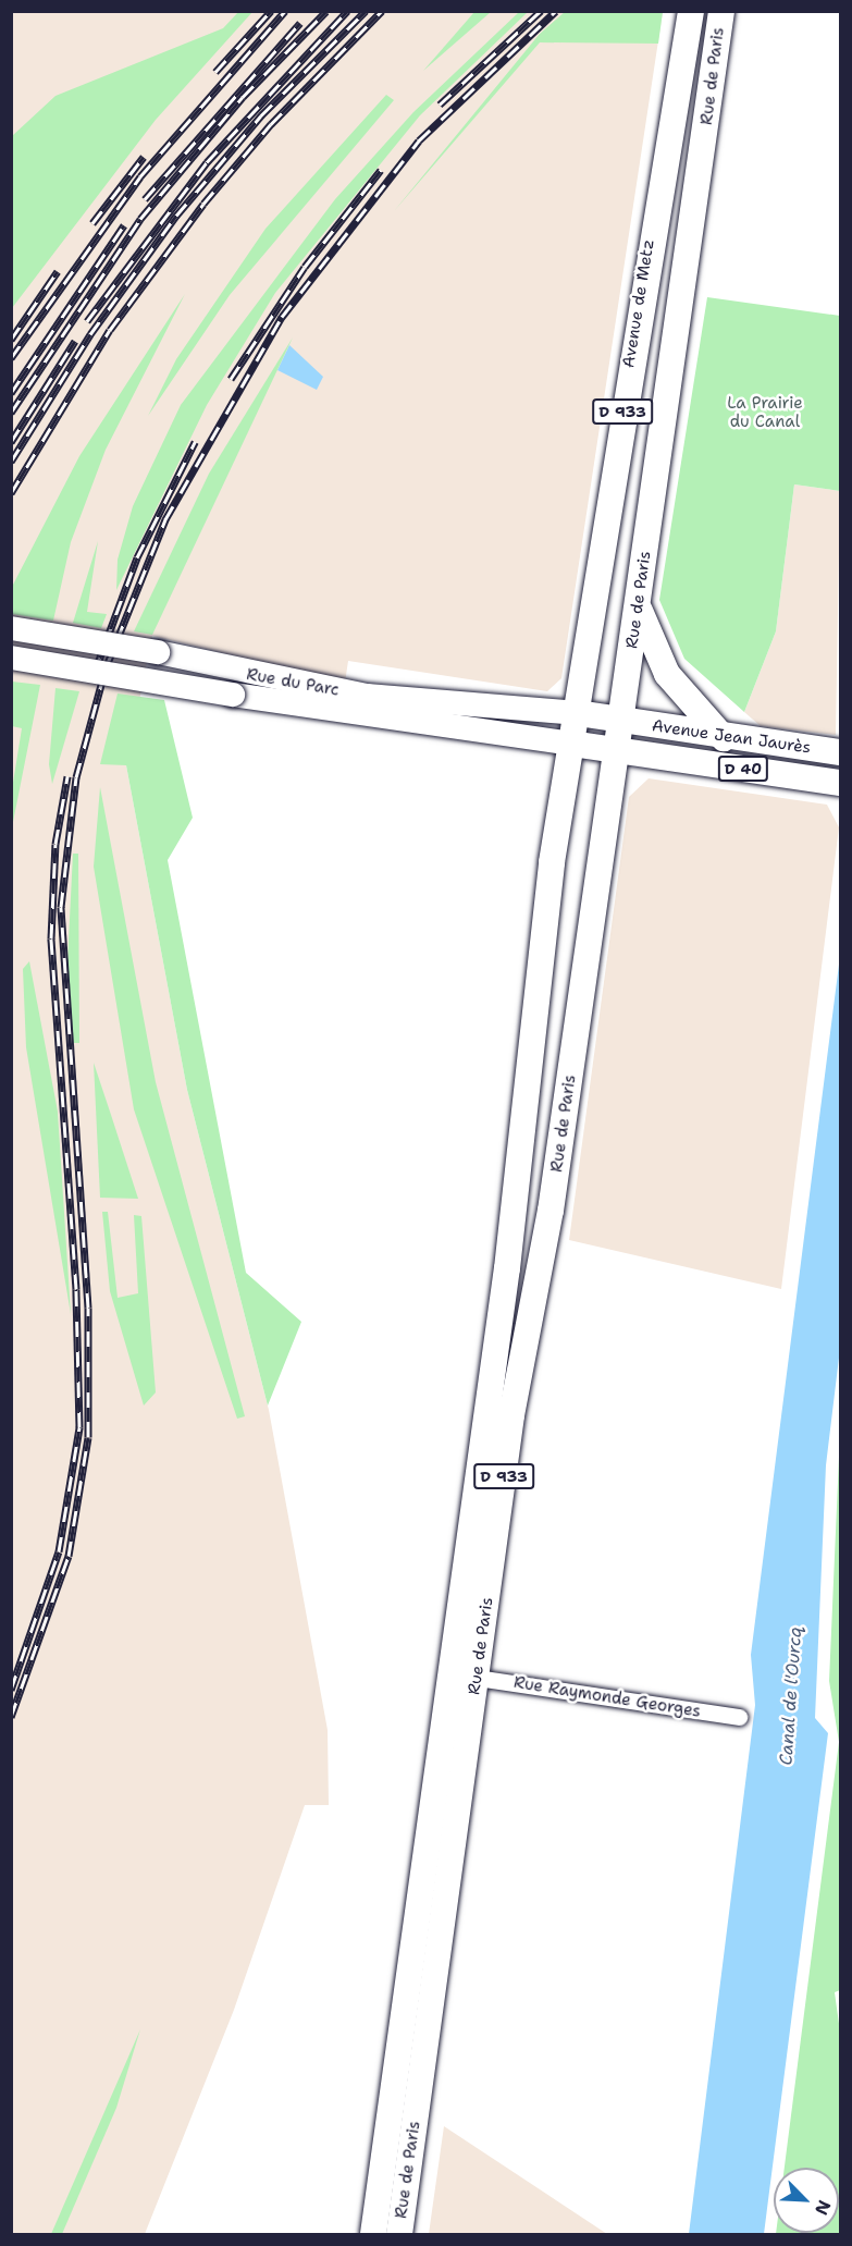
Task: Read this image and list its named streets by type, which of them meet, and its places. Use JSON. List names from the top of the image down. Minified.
{"streets":{"main road":["Rue de Paris","Avenue de Metz","D 933","Rue du Parc","Avenue Jean Jaurès","D 40"],"street":["Rue Raymonde Georges"]},"crossings":[["Rue de Paris","Avenue de Metz"],["Rue de Paris","Rue du Parc"],["Rue de Paris","Avenue Jean Jaurès"],["Rue de Paris","D 40"],["Rue de Paris","Rue Raymonde Georges"],["Avenue de Metz","Rue du Parc"],["Avenue de Metz","D 40"],["Rue du Parc","D 40"],["Avenue Jean Jaurès","D 40"]],"water":["Canal de l'Ourcq"],"parks":["La Prairie du Canal"],"north":"bottom right"}
